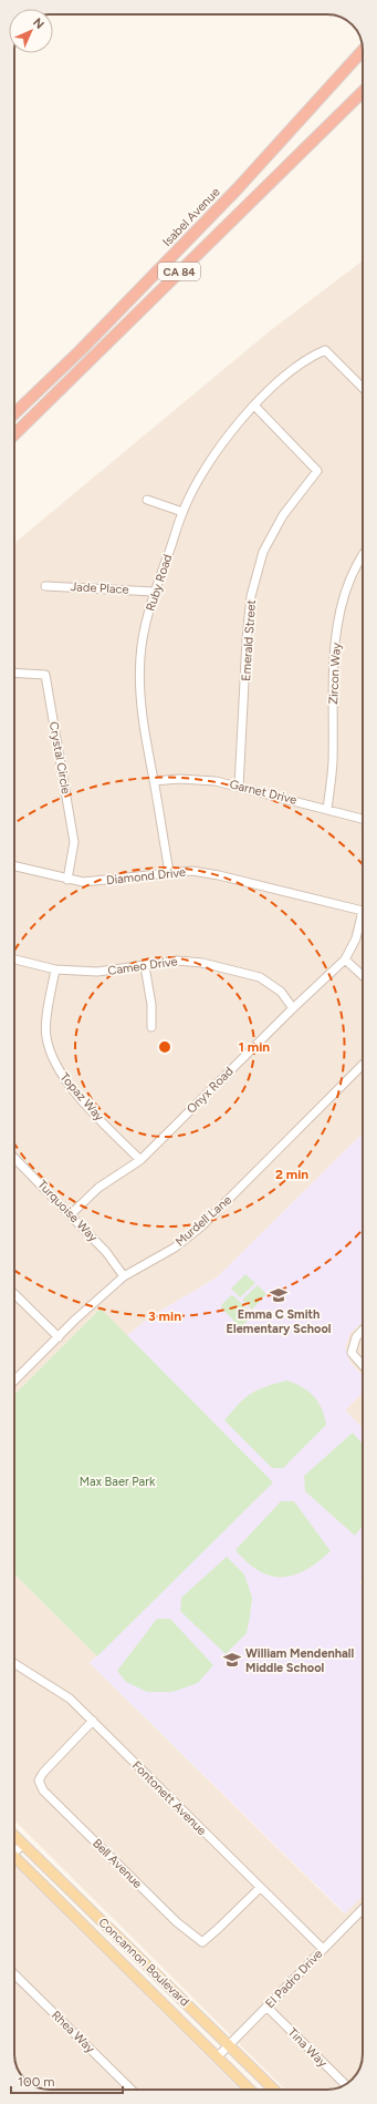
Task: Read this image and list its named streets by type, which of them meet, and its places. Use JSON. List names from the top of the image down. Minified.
{"streets":{"highway":["Isabel Avenue","CA 84"],"main road":["Concannon Boulevard"],"street":["Ruby Road","Jade Place","Emerald Street","Zircon Way","Crystal Circle","Garnet Drive","Diamond Drive","Cameo Drive","Onyx Road","Topaz Way","Turquoise Way","Murdell Lane","Fontonett Avenue","Bell Avenue","El Padro Drive","Rhea Way","Tina Way"]},"crossings":[["Ruby Road","Jade Place"],["Ruby Road","Emerald Street"],["Ruby Road","Garnet Drive"],["Ruby Road","Diamond Drive"],["Emerald Street","Garnet Drive"],["Zircon Way","Garnet Drive"],["Crystal Circle","Diamond Drive"],["Diamond Drive","Onyx Road"],["Cameo Drive","Onyx Road"],["Cameo Drive","Topaz Way"],["Onyx Road","Topaz Way"],["Onyx Road","Turquoise Way"],["Turquoise Way","Murdell Lane"],["Fontonett Avenue","Bell Avenue"],["Fontonett Avenue","El Padro Drive"],["Concannon Boulevard","El Padro Drive"],["El Padro Drive","Tina Way"]],"parks":["Max Baer Park"],"places":{"school or university":["Emma C Smith Elementary School","William Mendenhall Middle School"]},"scale_bar":"100 m","north":"top right","rings":["1 min","2 min","3 min"]}
